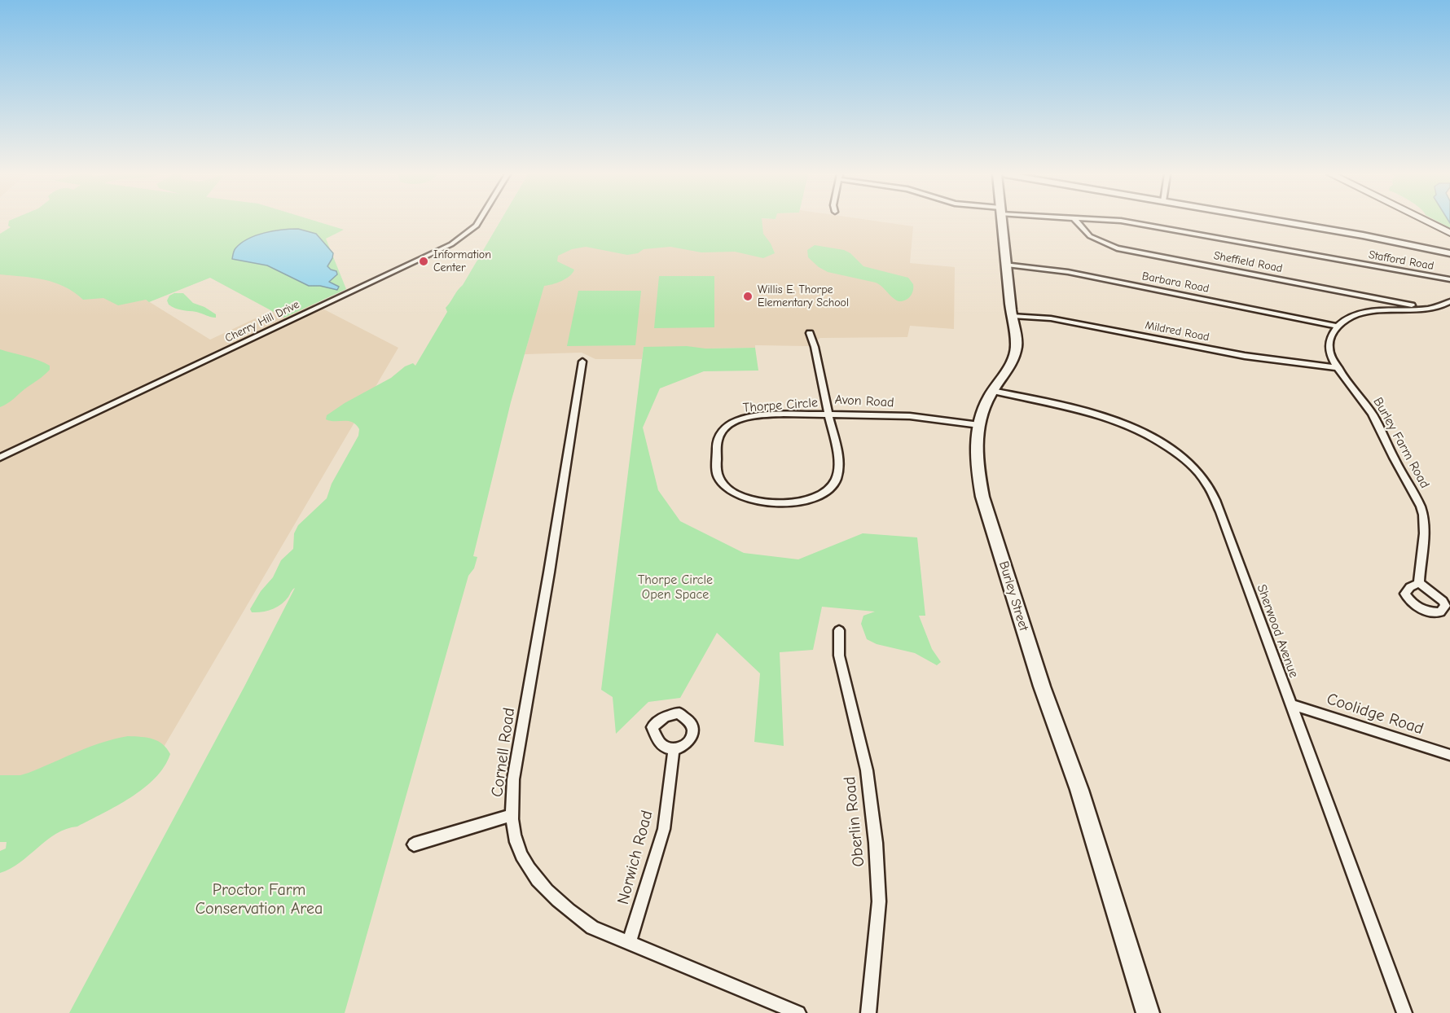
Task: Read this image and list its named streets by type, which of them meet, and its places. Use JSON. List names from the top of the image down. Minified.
{"streets":{"main road":["Burley Street"],"street":["Stafford Road","Sheffield Road","Barbara Road","Cherry Hill Drive","Mildred Road","Avon Road","Thorpe Circle","Burley Farm Road","Sherwood Avenue","Coolidge Road","Cornell Road","Oberlin Road","Norwich Road"]},"crossings":[["Barbara Road","Burley Farm Road"],["Barbara Road","Burley Street"],["Mildred Road","Burley Farm Road"],["Mildred Road","Burley Street"],["Avon Road","Thorpe Circle"],["Avon Road","Burley Street"],["Burley Street","Sherwood Avenue"],["Sherwood Avenue","Coolidge Road"],["Cornell Road","Norwich Road"]],"parks":["Thorpe Circle Open Space","Proctor Farm Conservation Area"],"places":["Information Center","Willis E. Thorpe Elementary School"]}
